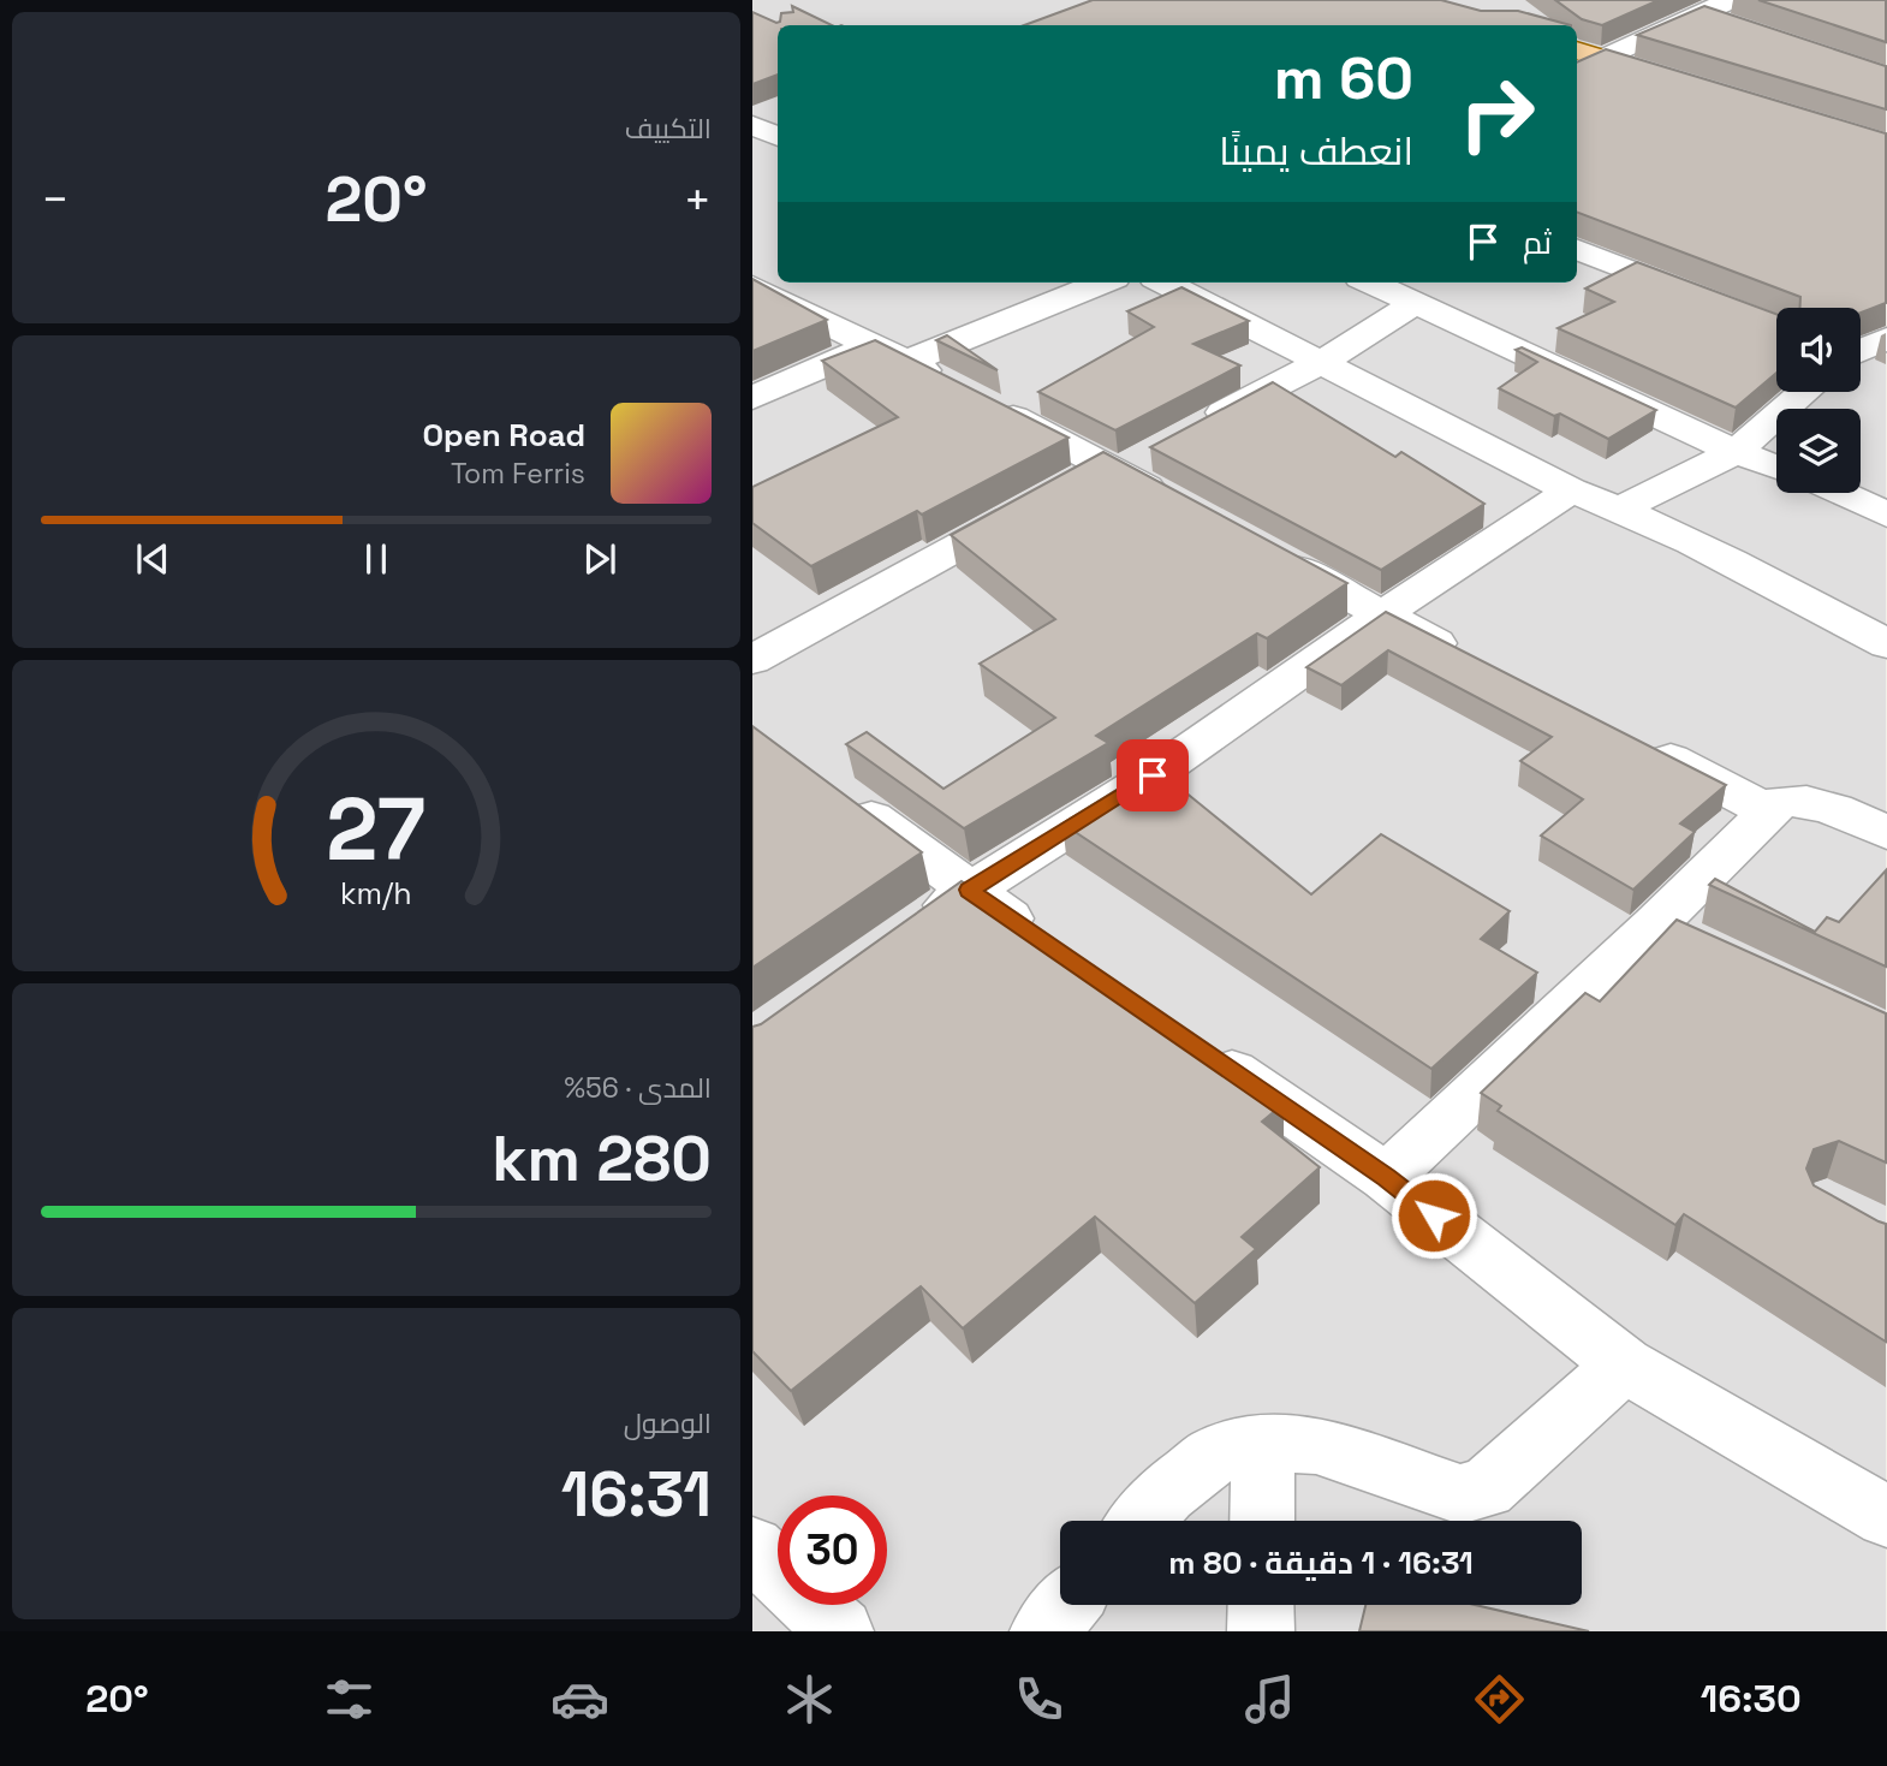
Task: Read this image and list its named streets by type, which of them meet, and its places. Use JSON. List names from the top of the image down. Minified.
{"page":{"tile":["التكييف",["المدى · 56%","280 km"],["الوصول","16:31"]],"turn":["60 m","انعطف يمينًا"],"heat":["−","20°","+"],"then":"ثم","song":["Open Road","Tom Ferris"],"limit":"30","trip":"16:31 · 1 دقيقة · 80 m","tabs":["16:30","20°"],"gauge":["27","km/h"]}}
